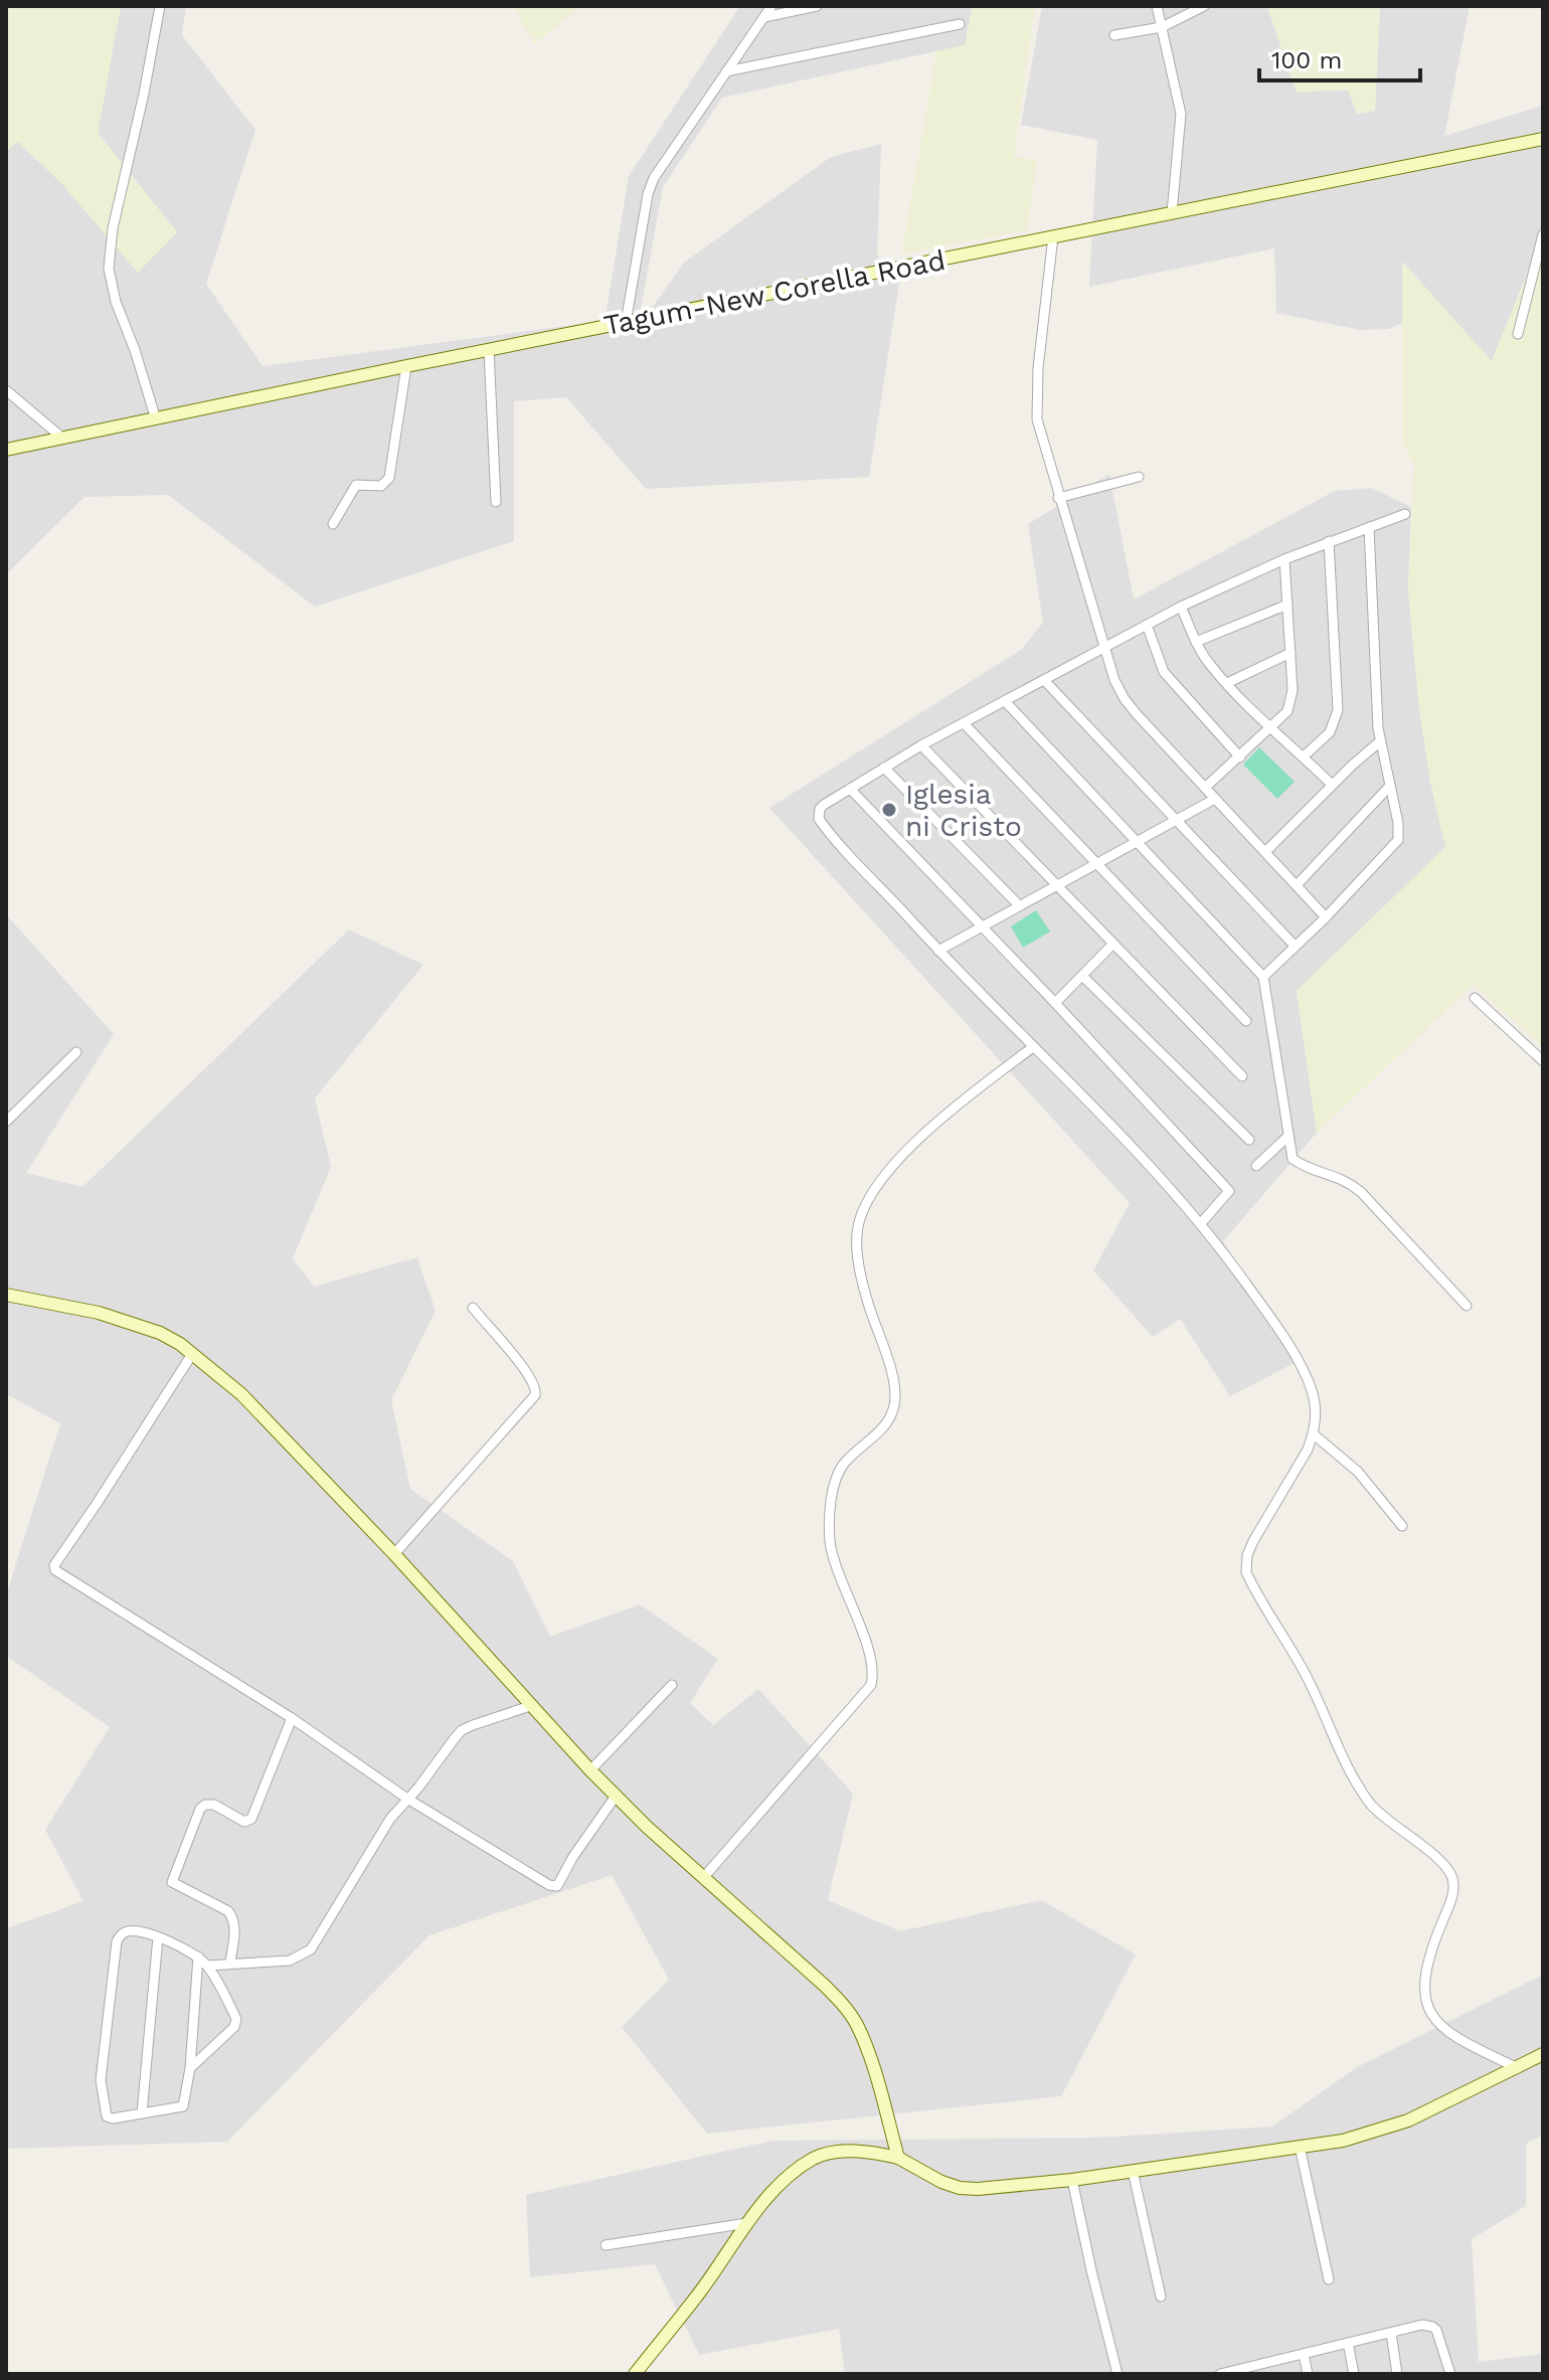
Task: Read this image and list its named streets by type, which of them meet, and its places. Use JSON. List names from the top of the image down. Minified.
{"streets":{"street":["Tagum-New Corella Road"]},"places":["Iglesia ni Cristo"],"scale_bar":"100 m"}
